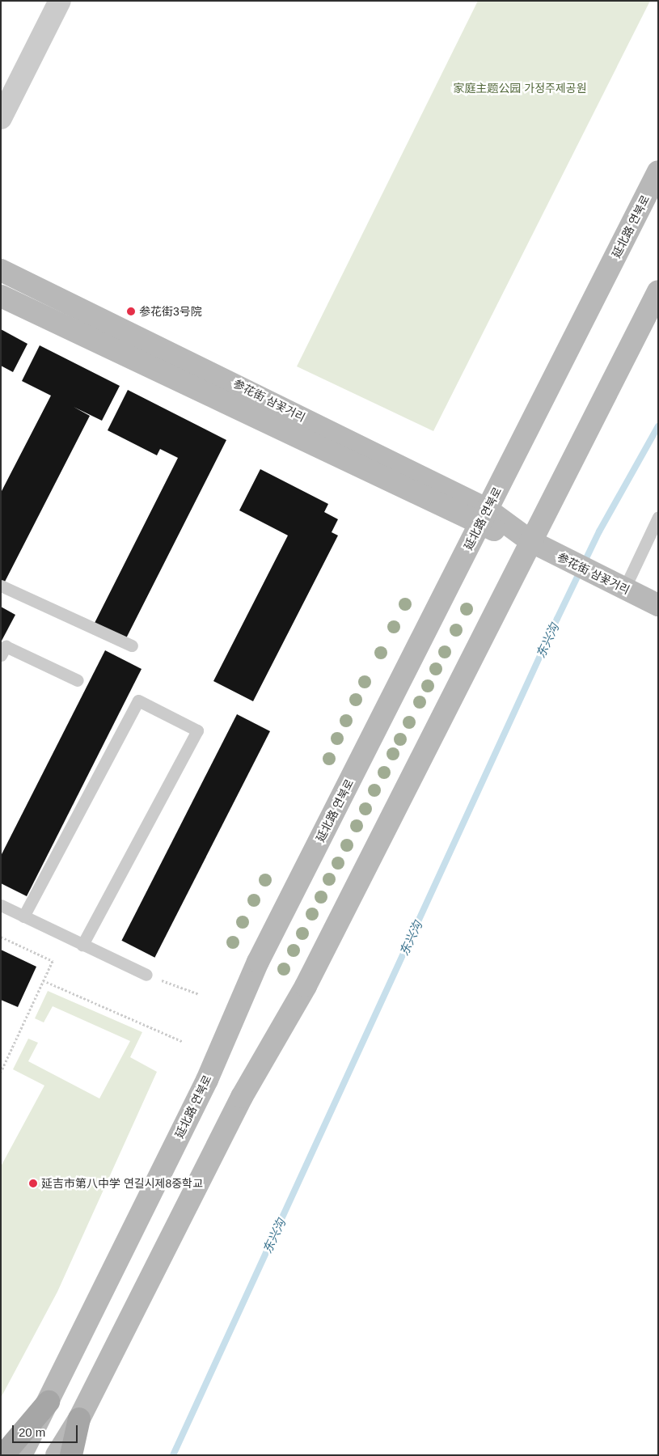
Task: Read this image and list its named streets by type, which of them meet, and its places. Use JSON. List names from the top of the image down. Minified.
{"streets":{"main road":["延北路 연북로","参花街 삼꽃거리"]},"crossings":[["延北路 연북로","参花街 삼꽃거리"]],"water":["东兴沟"],"parks":["家庭主题公园 가정주제공원"],"places":["参花街3号院","延吉市第八中学 연길시제8중학교"],"scale_bar":"20 m"}
